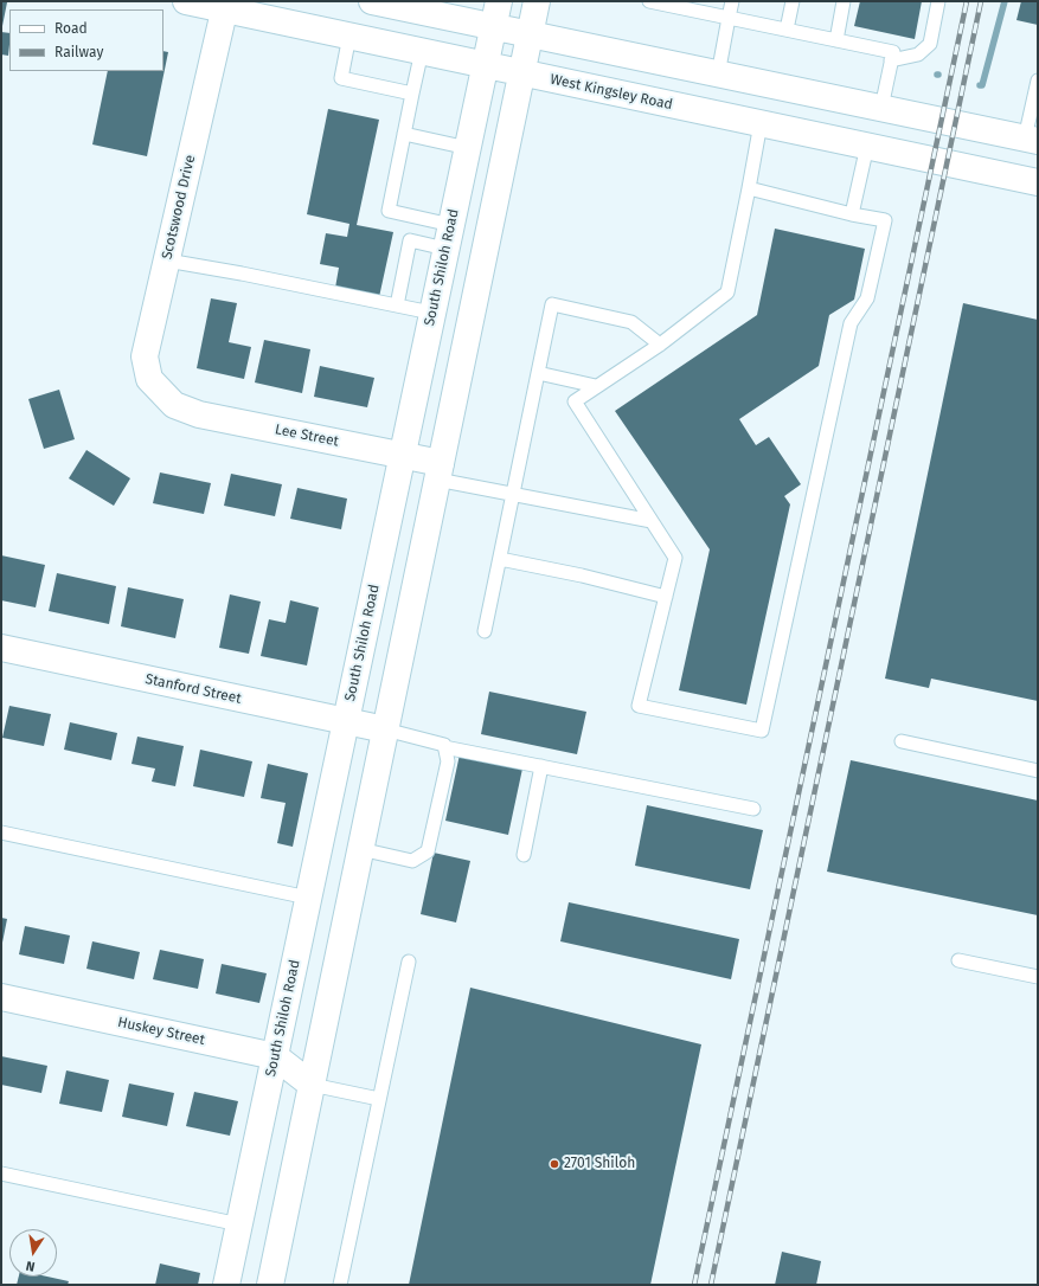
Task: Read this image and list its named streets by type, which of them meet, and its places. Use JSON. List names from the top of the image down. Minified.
{"streets":{"main road":["West Kingsley Road","Scotswood Drive","South Shiloh Road","Lee Street","Stanford Street","Huskey Street"]},"crossings":[["West Kingsley Road","Scotswood Drive"],["West Kingsley Road","South Shiloh Road"],["Scotswood Drive","Lee Street"],["South Shiloh Road","Lee Street"],["South Shiloh Road","Stanford Street"],["South Shiloh Road","Huskey Street"]],"places":["2701 Shiloh"],"legend":["Road","Railway"],"north":"bottom"}
